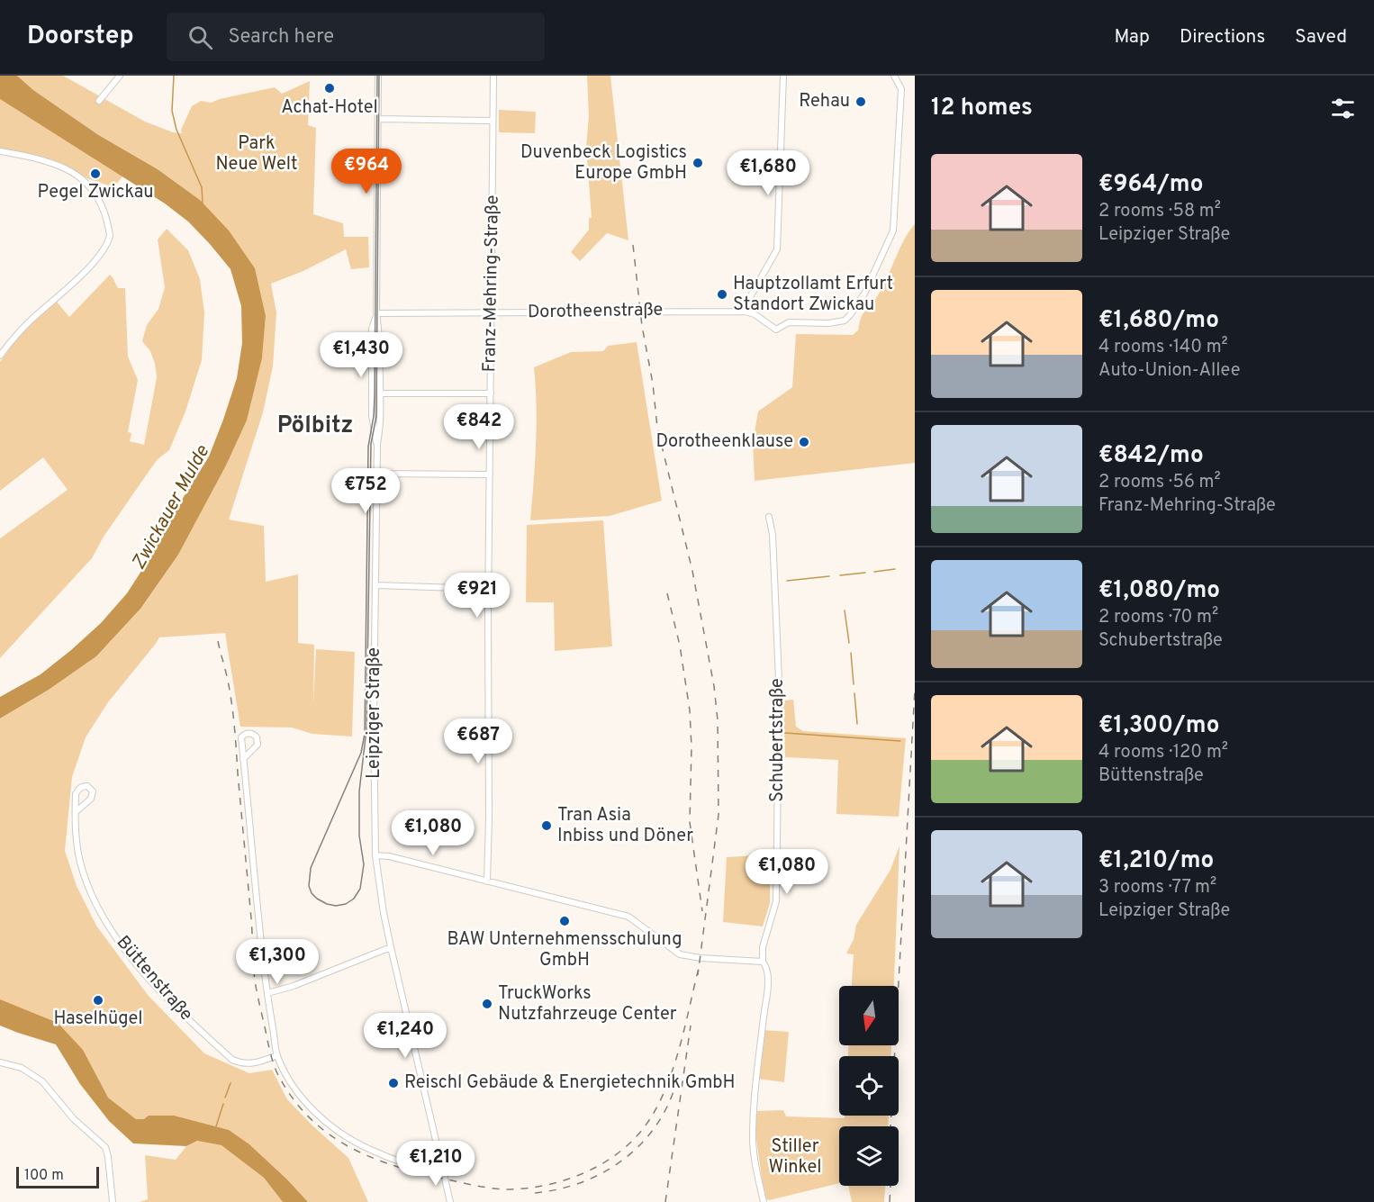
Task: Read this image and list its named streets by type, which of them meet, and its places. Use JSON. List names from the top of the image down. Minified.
{"streets":{"street":["Franz-Mehring-Straße","Dorotheenstraße","Leipziger Straße","Schubertstraße","Büttenstraße"]},"crossings":[["Franz-Mehring-Straße","Dorotheenstraße"],["Dorotheenstraße","Leipziger Straße"]],"districts":["Pölbitz"],"water":["Zwickauer Mulde"],"parks":["Park Neue Welt","Stiller Winkel"],"places":["Achat-Hotel","Rehau","Duvenbeck Logistics Europe GmbH","Pegel Zwickau","Hauptzollamt Erfurt Standort Zwickau","Dorotheenklause","Tran Asia Inbiss und Döner","BAW Unternehmensschulung GmbH","Haselhügel","TruckWorks Nutzfahrzeuge Center","Reischl Gebäude & Energietechnik GmbH"],"scale_bar":"100 m","north":"bottom","page":{"header":"Doorstep","search":"Search here","nav":["Map","Directions","Saved"],"heading":"12 homes","list":[{"name":"€964/mo","note":"2 rooms · 58 m² · Leipziger Straße"},{"name":"€1,680/mo","note":"4 rooms · 140 m² · Auto-Union-Allee"},{"name":"€842/mo","note":"2 rooms · 56 m² · Franz-Mehring-Straße"},{"name":"€1,080/mo","note":"2 rooms · 70 m² · Schubertstraße"},{"name":"€1,300/mo","note":"4 rooms · 120 m² · Büttenstraße"},{"name":"€1,210/mo","note":"3 rooms · 77 m² · Leipziger Straße"}],"price":["€964","€1,680","€1,430","€842","€752","€921","€687","€1,080","€1,080","€1,300","€1,240","€1,210"],"scale":"100 m"}}
